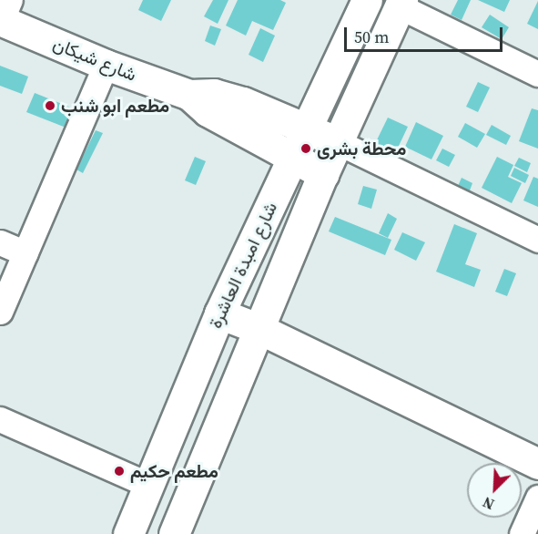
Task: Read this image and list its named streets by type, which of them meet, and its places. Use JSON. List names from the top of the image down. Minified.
{"streets":{"main road":["شارع شيكان","شارع امبدة العاشرة"]},"crossings":[["شارع شيكان","شارع امبدة العاشرة"]],"places":["مطعم ابو شنب","محطة بشرى","مطعم حكيم"],"scale_bar":"50 m","north":"bottom left"}
